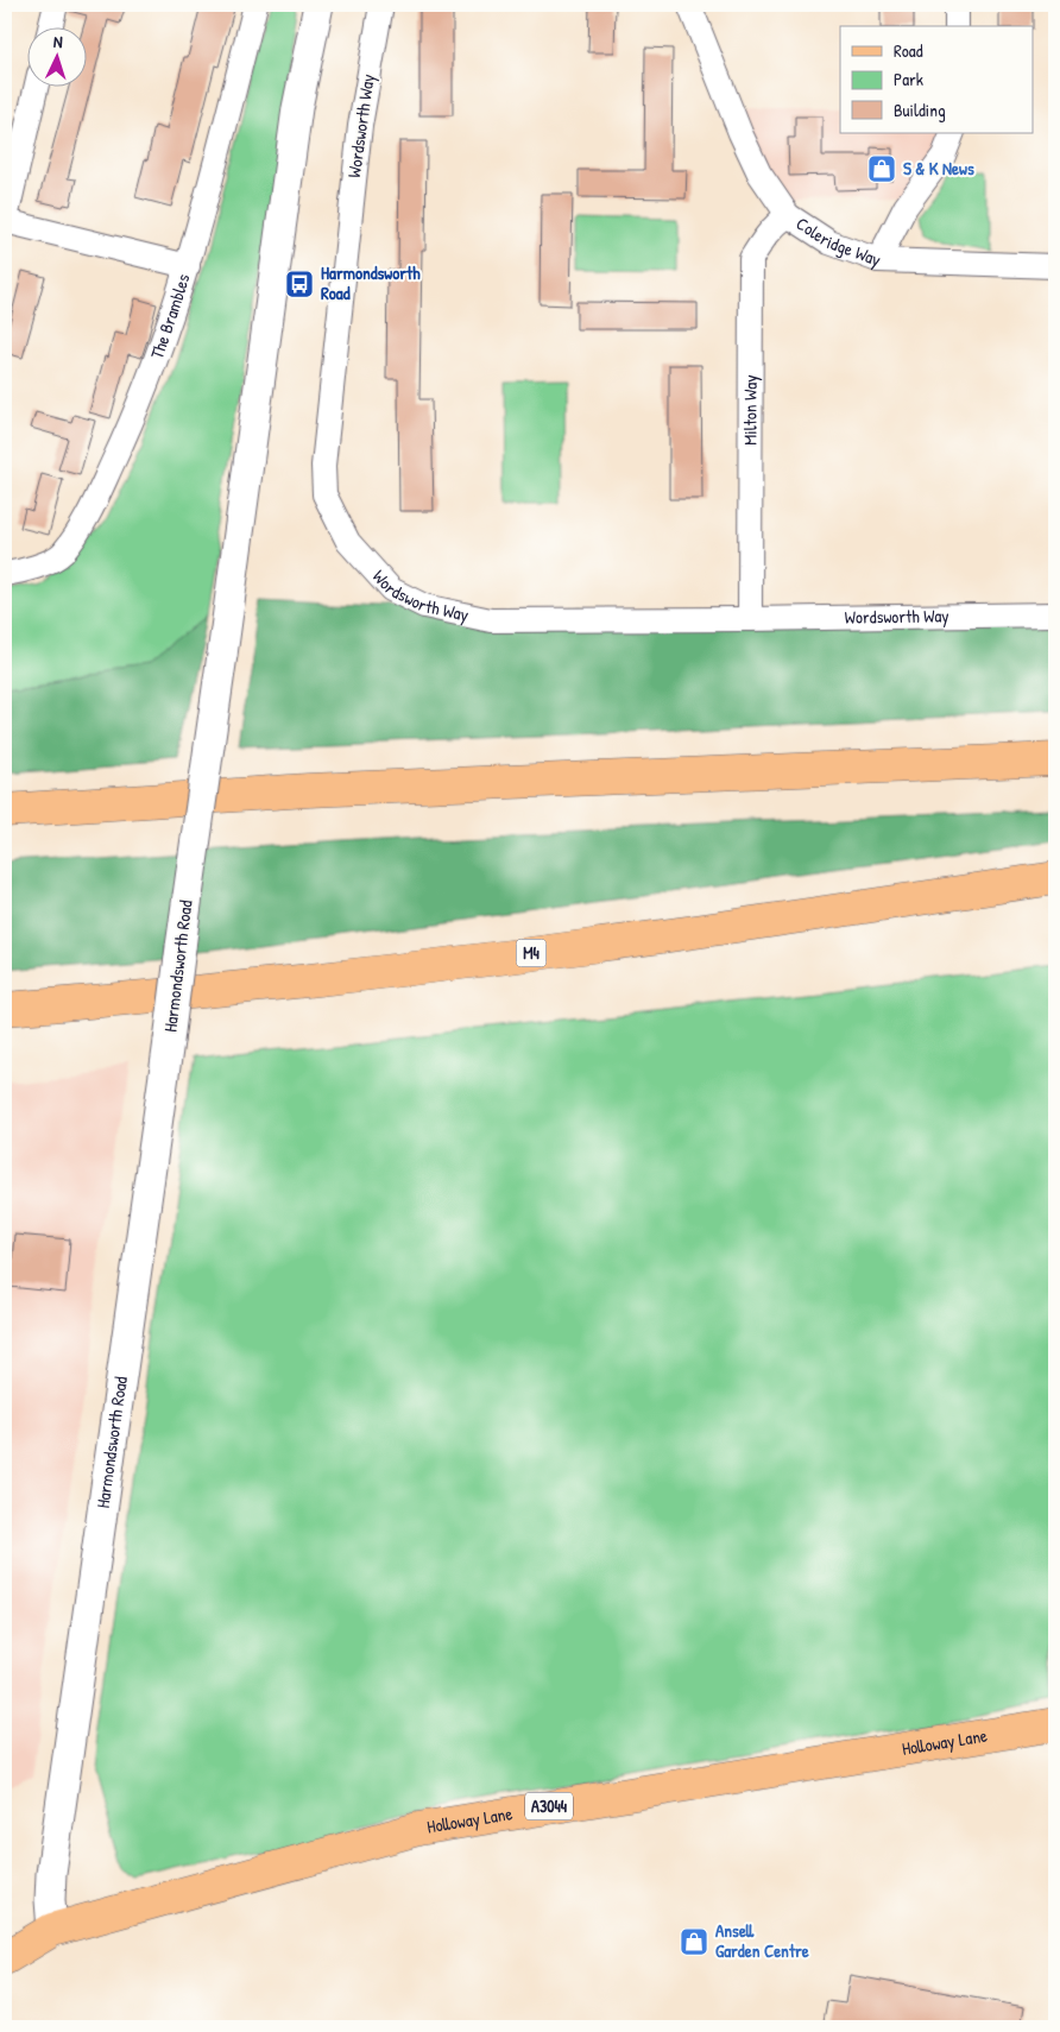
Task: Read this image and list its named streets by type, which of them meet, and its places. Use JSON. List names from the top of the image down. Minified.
{"streets":{"main road":["M4","Holloway Lane","A3044"],"street":["Wordsworth Way","Coleridge Way","The Brambles","Milton Way","Harmondsworth Road"]},"crossings":[["Wordsworth Way","Milton Way"],["Coleridge Way","Milton Way"],["Harmondsworth Road","Holloway Lane"]],"places":{"shop":["S & K News","Ansell Garden Centre"],"bus stop":["Harmondsworth Road"]},"legend":["Road","Park","Building"],"north":"top"}
